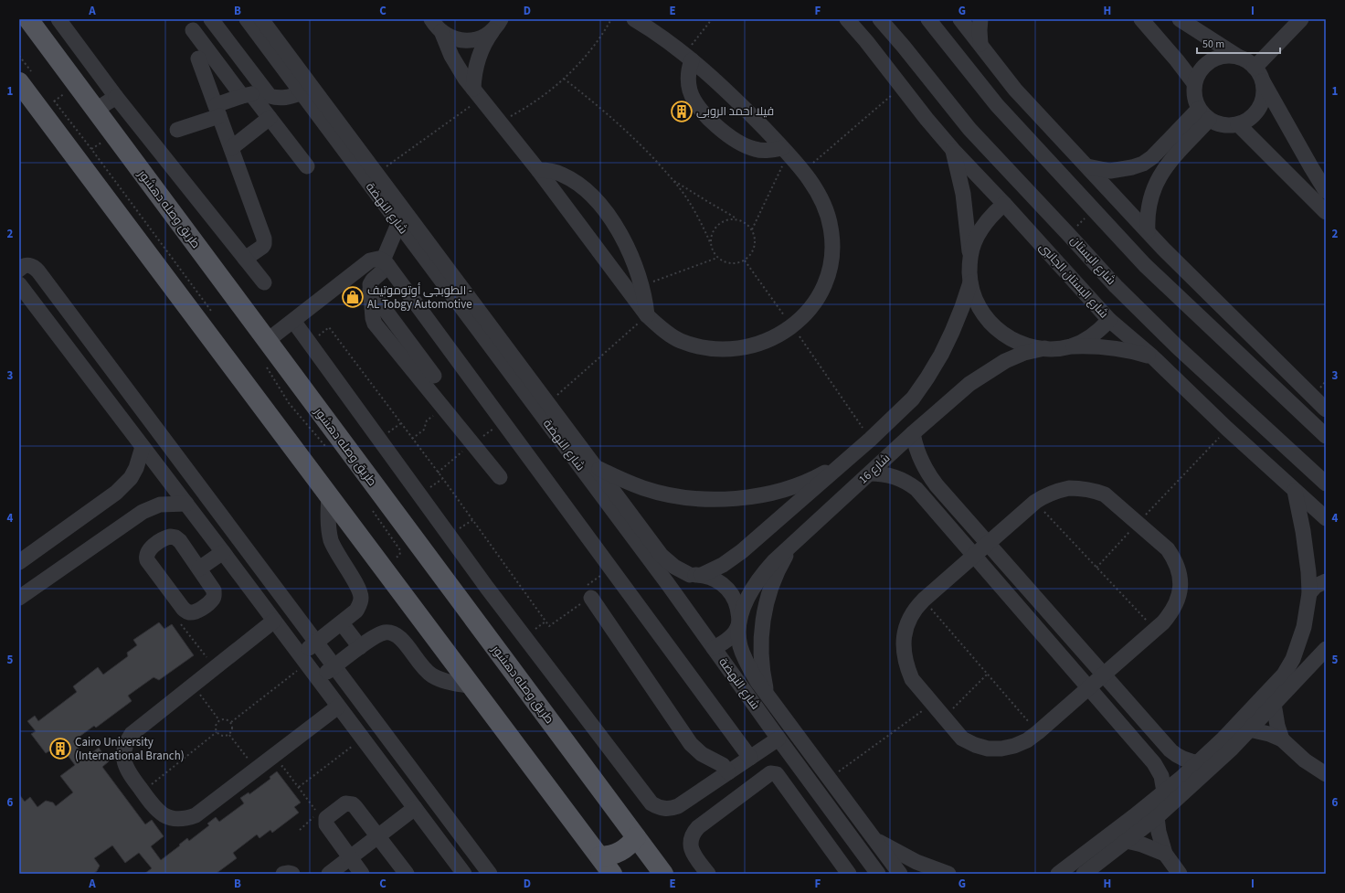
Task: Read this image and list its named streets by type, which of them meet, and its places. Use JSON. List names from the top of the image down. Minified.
{"streets":{"main road":["طريق وصله دهشور"],"street":["شارع النهضة","شارع البستان","شارع البستان الجانبى","شارع 16"]},"crossings":[["شارع النهضة","شارع 16"]],"places":{"building":["فيلا احمد الروبى","Cairo University (International Branch)"],"shop":["الطوبجى أوتوموتيف - AL Tobgy Automotive"]},"scale_bar":"50 m","grid":{"columns":["A","B","C","D","E","F","G","H","I"],"rows":["1","2","3","4","5","6"]}}
